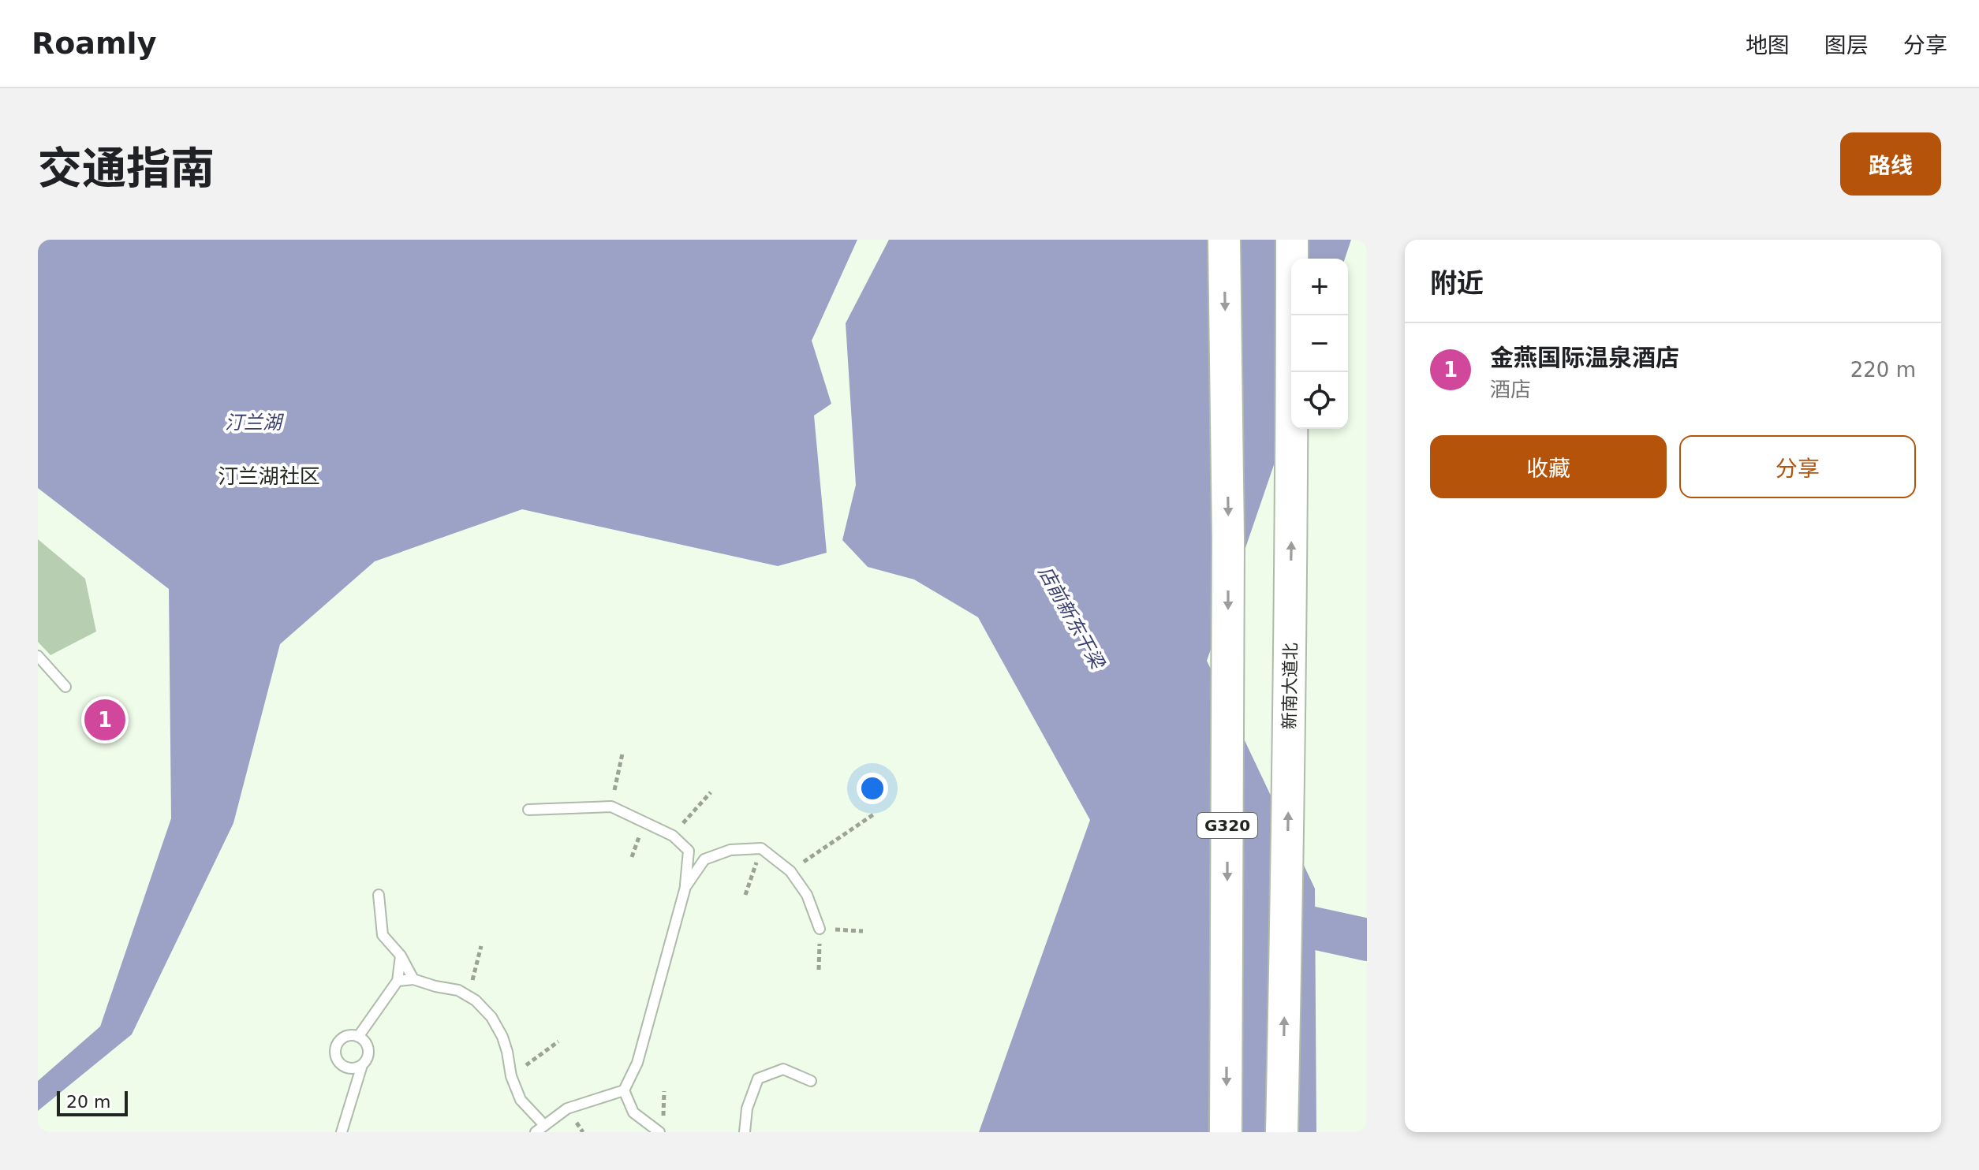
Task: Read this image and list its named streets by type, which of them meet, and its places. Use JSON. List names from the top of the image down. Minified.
{"streets":{"highway":["新南大道北","G320"]},"districts":["汀兰湖社区"],"water":["汀兰湖","店前新东干梁"],"scale_bar":"20 m","page":{"header":"Roamly","nav":["地图","图层","分享"],"title":"交通指南","buttons":["路线",["收藏","分享"]],"heading":"附近","map_buttons":["+","−"],"list":[{"mark":"1","name":"金燕国际温泉酒店","note":"酒店","value":"220 m"}],"pins":"1","scale":"20 m"}}
